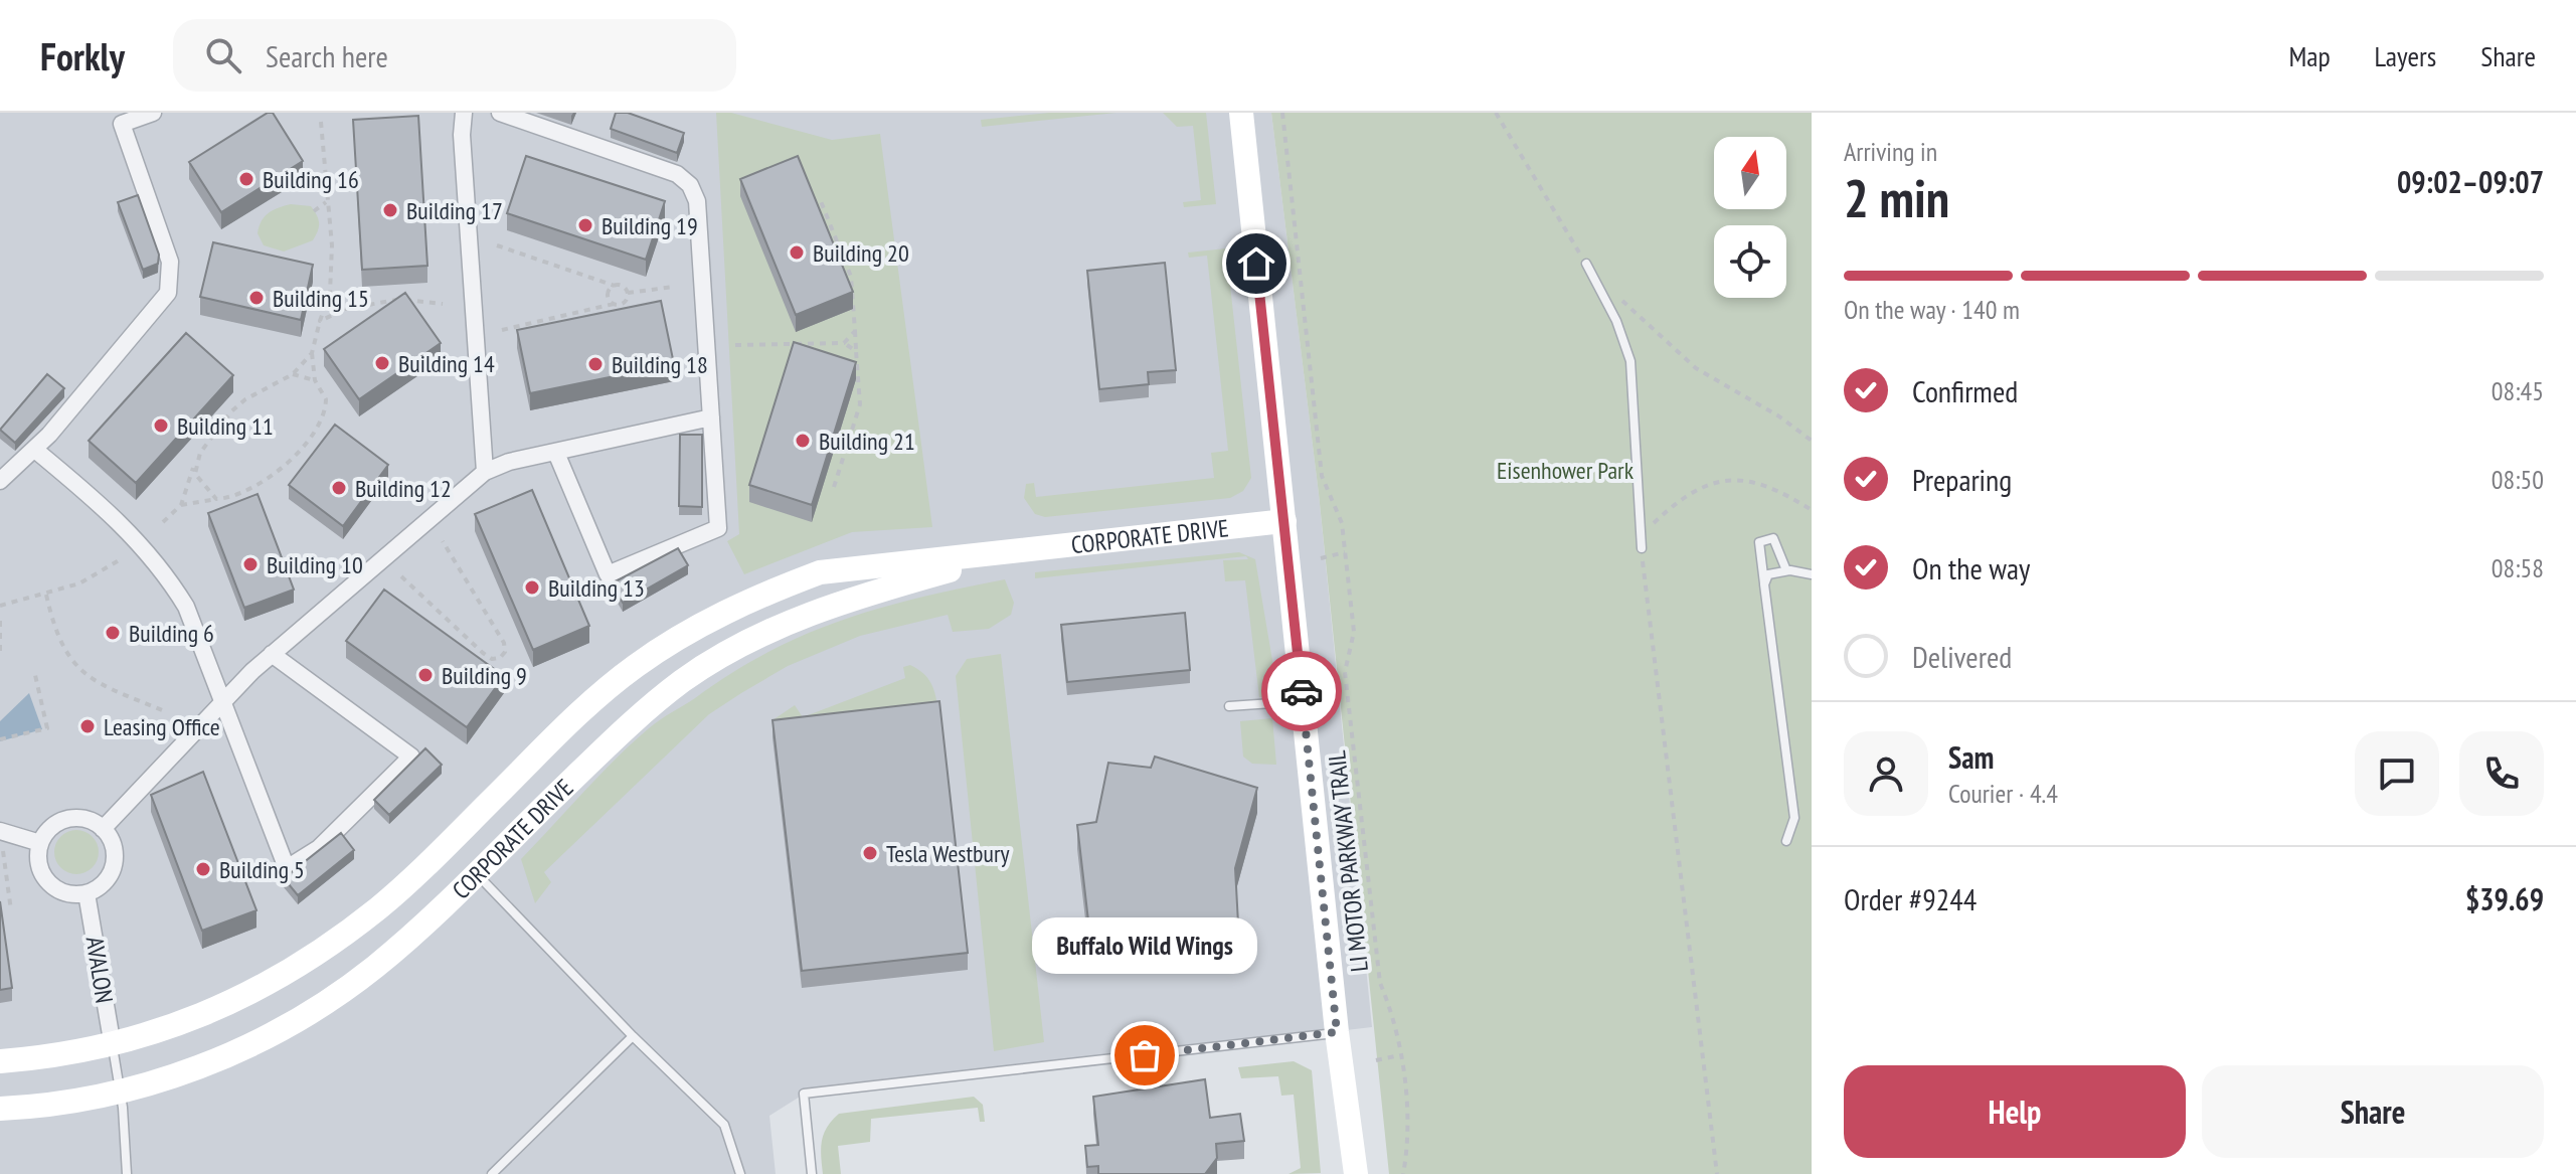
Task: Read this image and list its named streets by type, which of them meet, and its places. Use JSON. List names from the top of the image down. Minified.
{"streets":{"main road":["CORPORATE DRIVE"],"street":["AVALON"],"path":["LI MOTOR PARKWAY TRAIL"]},"crossings":[["CORPORATE DRIVE","AVALON"]],"parks":["Eisenhower Park"],"places":["Building 16","Building 17","Building 19","Building 20","Building 15","Building 14","Building 18","Building 11","Building 21","Building 12","Building 10","Building 13","Building 6","Building 9","Leasing Office","Tesla Westbury","Building 5","Buffalo Wild Wings"],"north":"top","page":{"header":"Forkly","search":"Search here","nav":["Map","Layers","Share"],"heading":["2 min","Arriving in","09:02–09:07"],"panel":["Sam","Courier · 4.4","Order #9244","$39.69"],"bar":"On the way · 140 m","list":[["Confirmed","08:45"],["Preparing","08:50"],["On the way","08:58"],"Delivered"],"bubble":"Buffalo Wild Wings","buttons":["Help","Share"]}}
